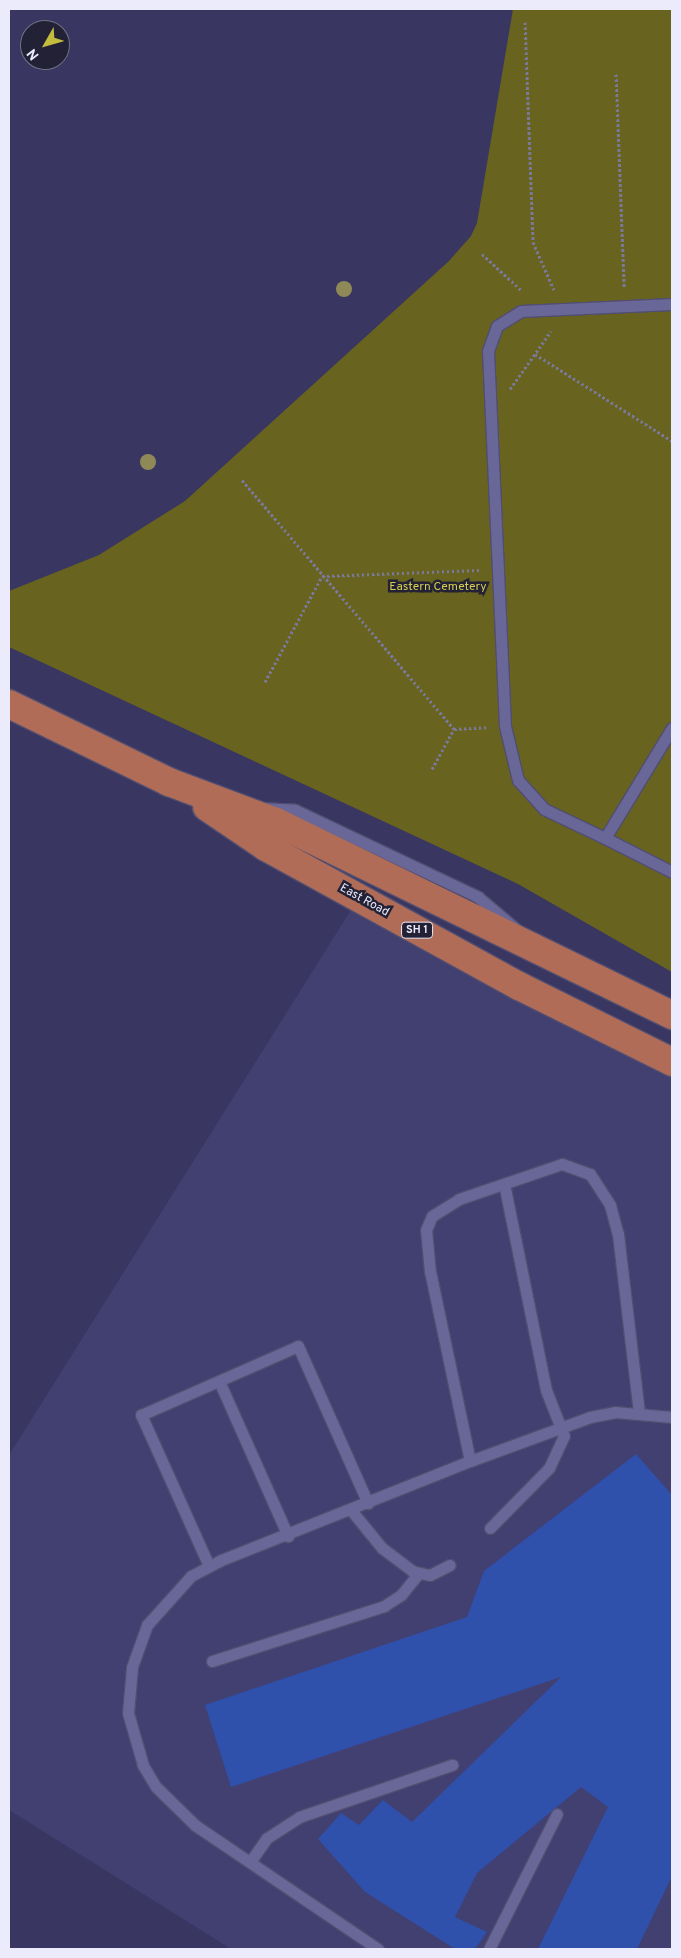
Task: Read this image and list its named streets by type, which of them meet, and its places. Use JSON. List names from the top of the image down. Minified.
{"streets":{"highway":["East Road","SH 1"]},"parks":["Eastern Cemetery"],"north":"bottom left"}
